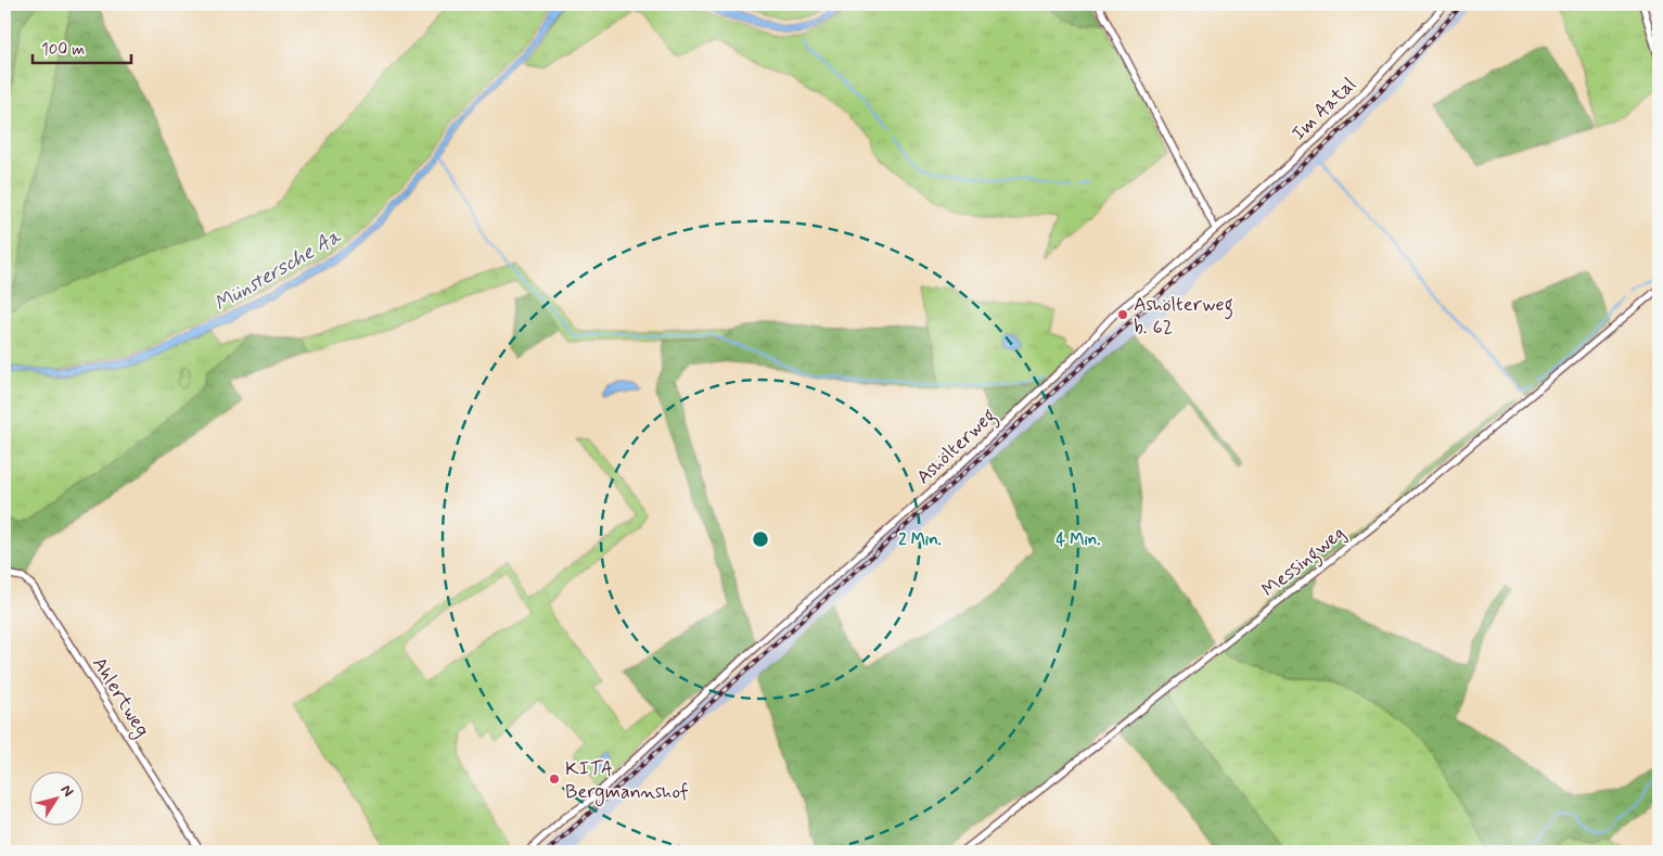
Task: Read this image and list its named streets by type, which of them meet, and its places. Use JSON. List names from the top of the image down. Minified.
{"streets":{"street":["Im Aatal","Ashölterweg","Messingweg","Ahlertweg"]},"crossings":[["Im Aatal","Ashölterweg"]],"water":["Münstersche Aa"],"places":["Ashölterweg b. 62","KITA Bergmannshof"],"scale_bar":"100 m","north":"top right","rings":["2 Min.","4 Min."]}
